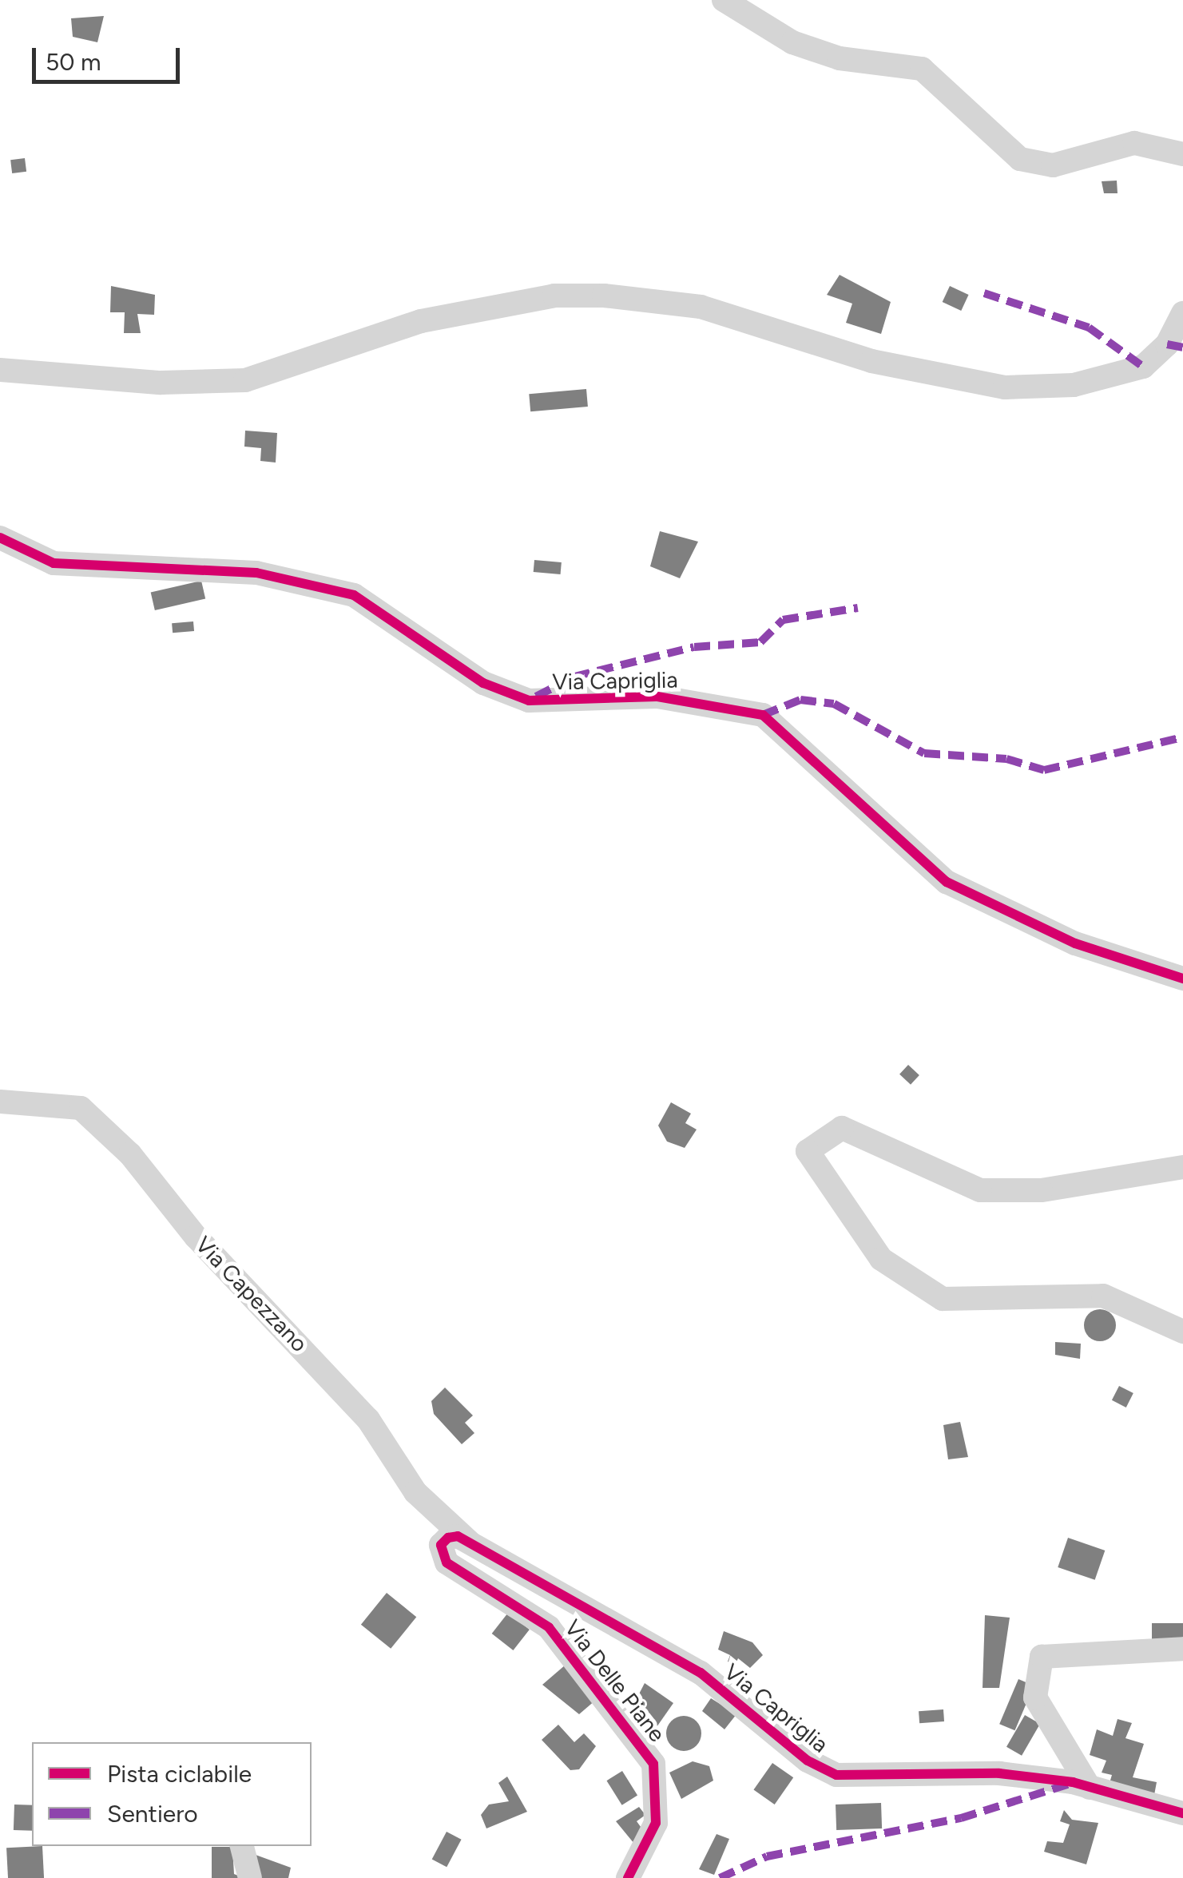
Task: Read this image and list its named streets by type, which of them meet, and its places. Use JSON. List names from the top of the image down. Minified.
{"streets":{"street":["Via Capriglia","Via Capezzano","Via Delle Piane"]},"crossings":[["Via Capriglia","Via Capezzano"],["Via Capriglia","Via Delle Piane"],["Via Capezzano","Via Delle Piane"]],"legend":["Pista ciclabile","Sentiero"],"scale_bar":"50 m"}
